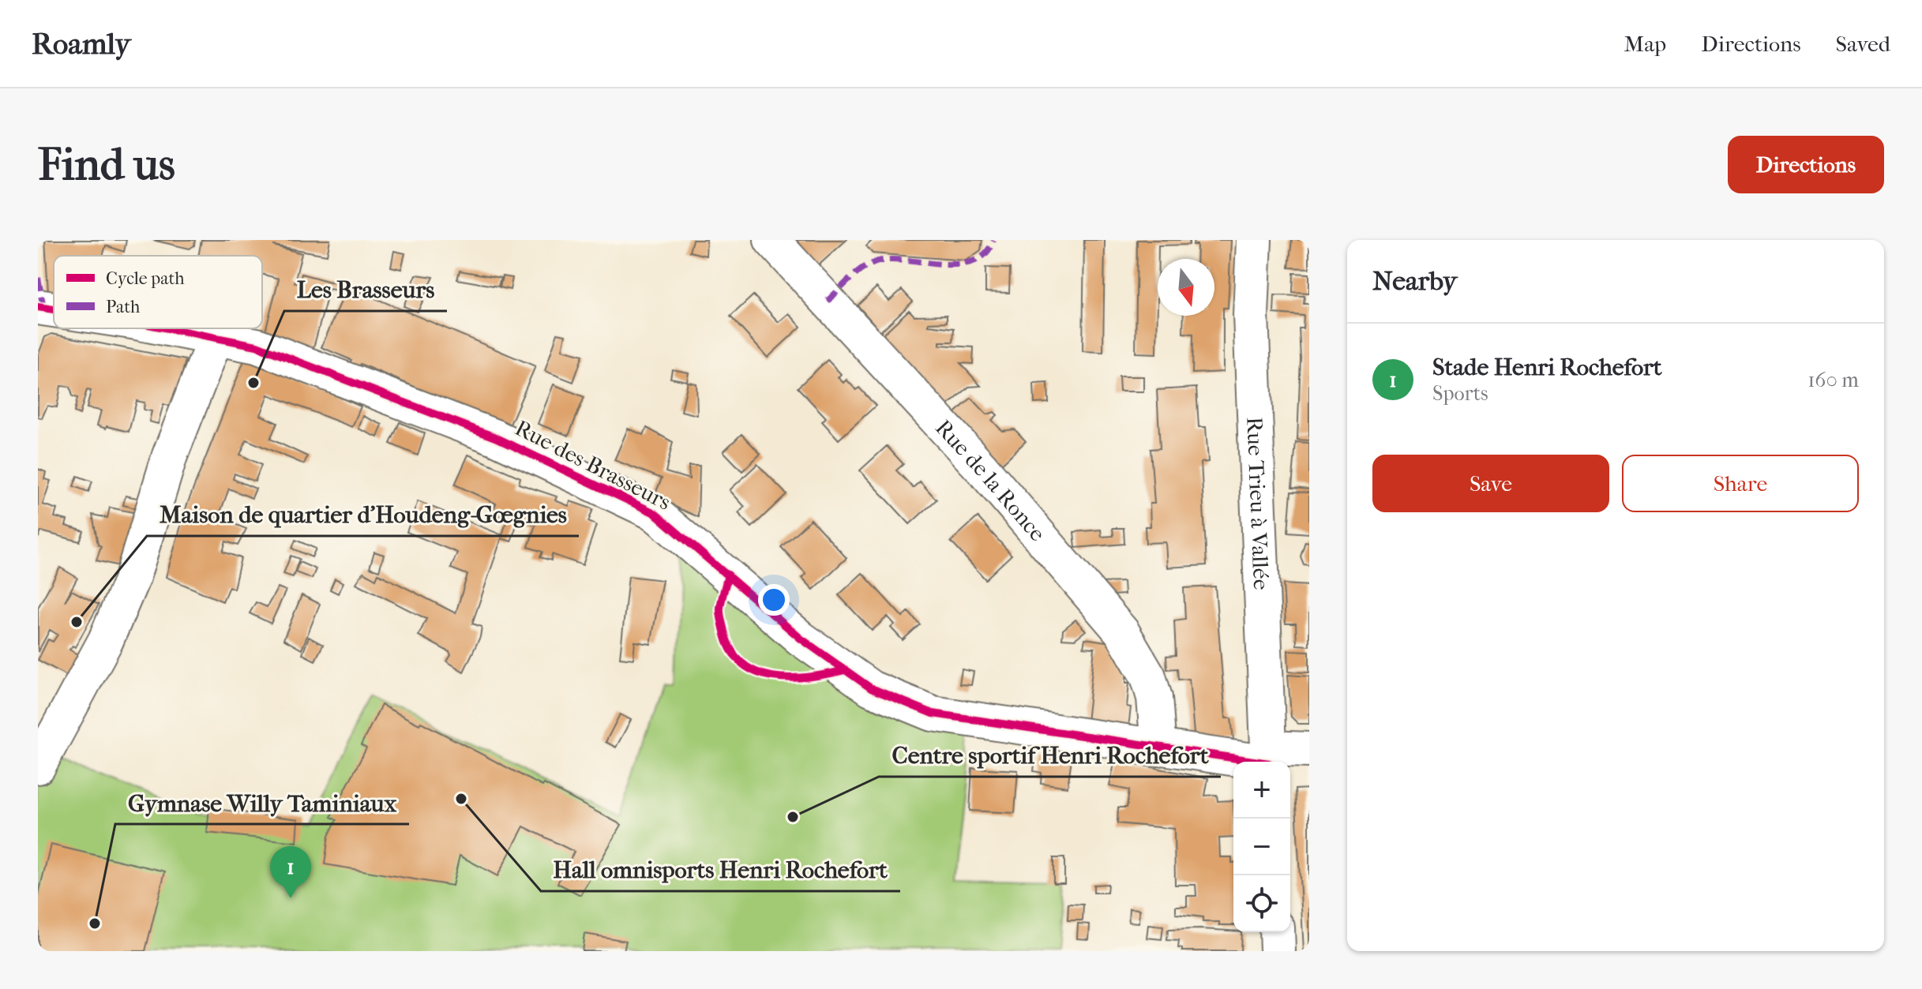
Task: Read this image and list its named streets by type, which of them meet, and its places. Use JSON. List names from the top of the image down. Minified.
{"streets":{"street":["Rue des Brasseurs","Rue de la Ronce","Rue Trieu à Vallée"]},"crossings":[["Rue des Brasseurs","Rue de la Ronce"],["Rue des Brasseurs","Rue Trieu à Vallée"]],"places":["Les Brasseurs","Maison de quartier d'Houdeng-Gœgnies","Hall omnisports Henri Rochefort","Centre sportif Henri Rochefort","Gymnase Willy Taminiaux"],"legend":["Cycle path","Path"],"north":"bottom","page":{"header":"Roamly","nav":["Map","Directions","Saved"],"buttons":["Directions",["Save","Share"]],"title":"Find us","heading":"Nearby","list":[{"mark":"1","name":"Stade Henri Rochefort","note":"Sports","value":"160 m"}],"map_buttons":["+","−"],"pins":"1"}}
